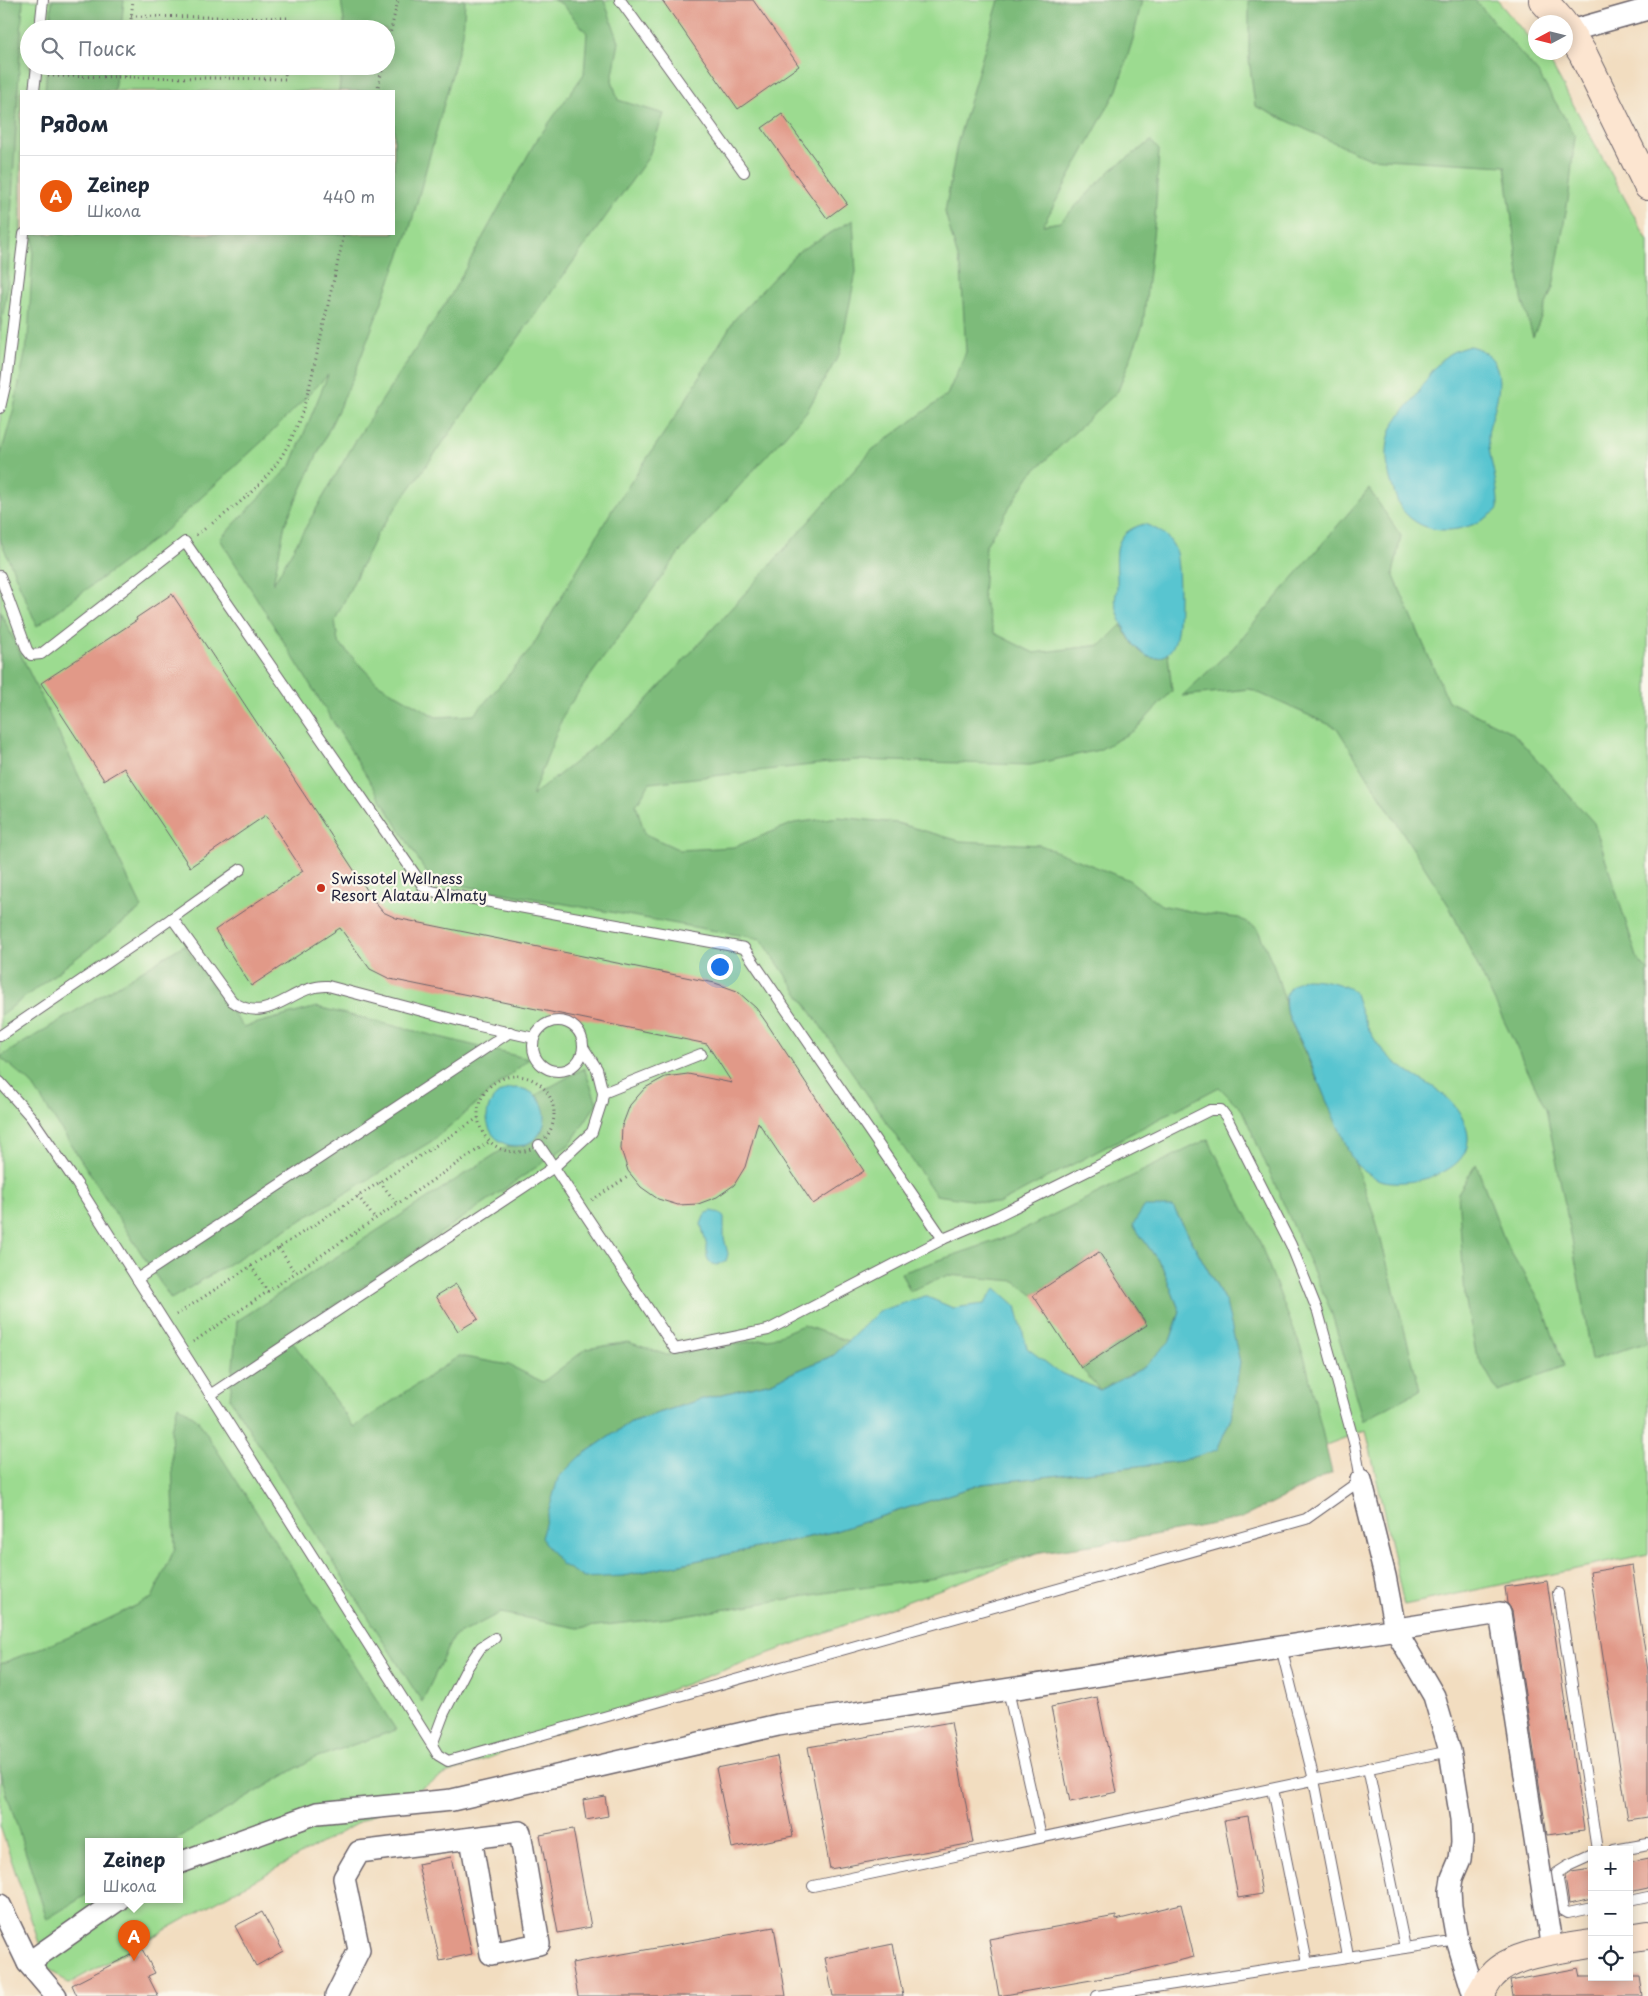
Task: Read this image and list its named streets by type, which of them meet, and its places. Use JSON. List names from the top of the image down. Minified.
{"places":["Swissotel Wellness Resort Alatau Almaty"],"north":"left","page":{"search":"Поиск","heading":"Рядом","list":[{"mark":"A","name":"Zeinep","note":"Школа","value":"440 m"}],"popup":["Zeinep","Школа"],"map_buttons":["+","−"],"pins":"A"}}
